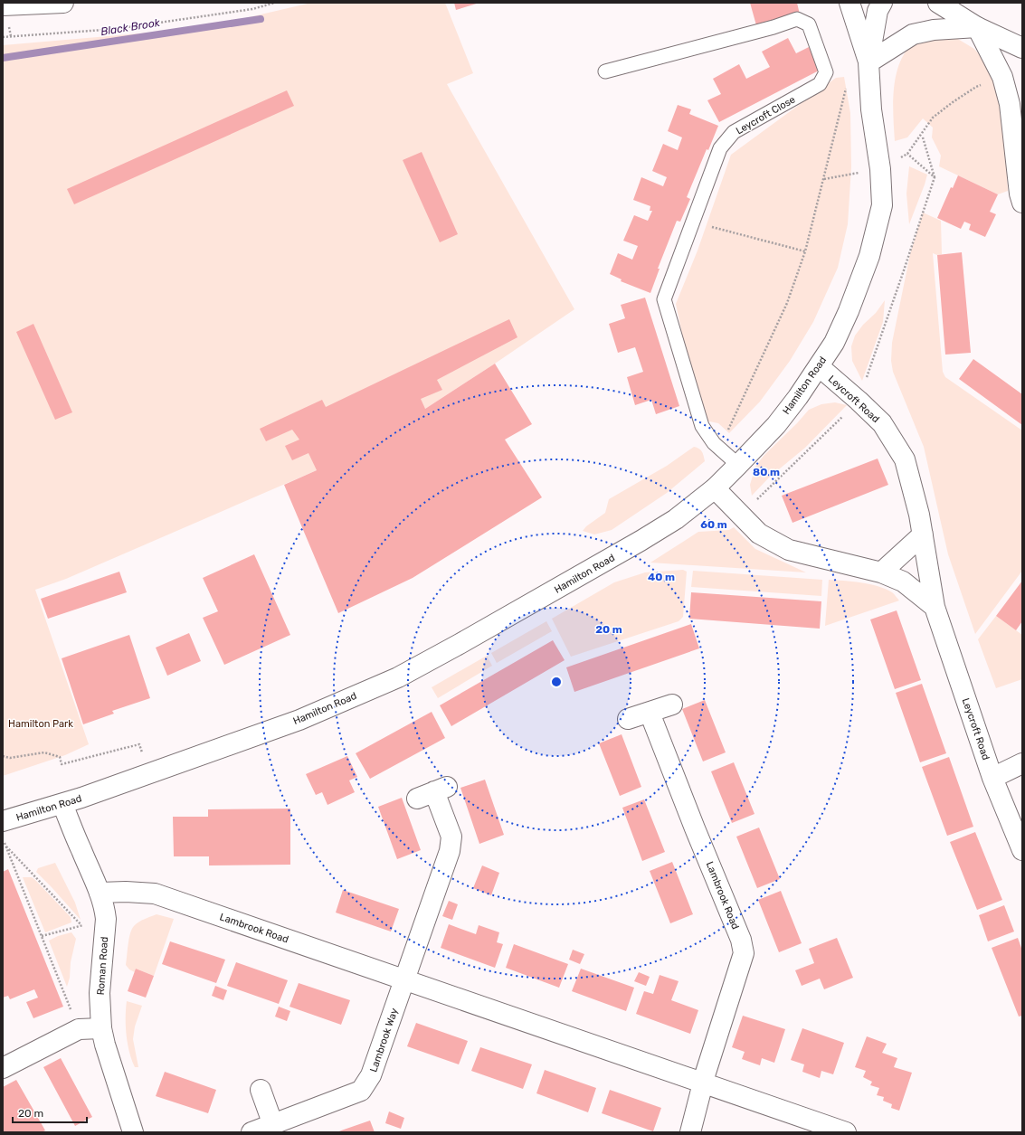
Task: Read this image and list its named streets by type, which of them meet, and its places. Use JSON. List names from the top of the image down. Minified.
{"streets":{"street":["Hamilton Road","Leycroft Road","Lambrook Road","Roman Road","Lambrook Way"],"lane":["Leycroft Close"]},"crossings":[["Leycroft Close","Hamilton Road"],["Hamilton Road","Leycroft Road"],["Hamilton Road","Roman Road"],["Lambrook Road","Roman Road"],["Lambrook Road","Lambrook Way"]],"water":["Black Brook"],"parks":["Hamilton Park"],"scale_bar":"20 m","rings":["80 m","60 m","40 m","20 m"]}
